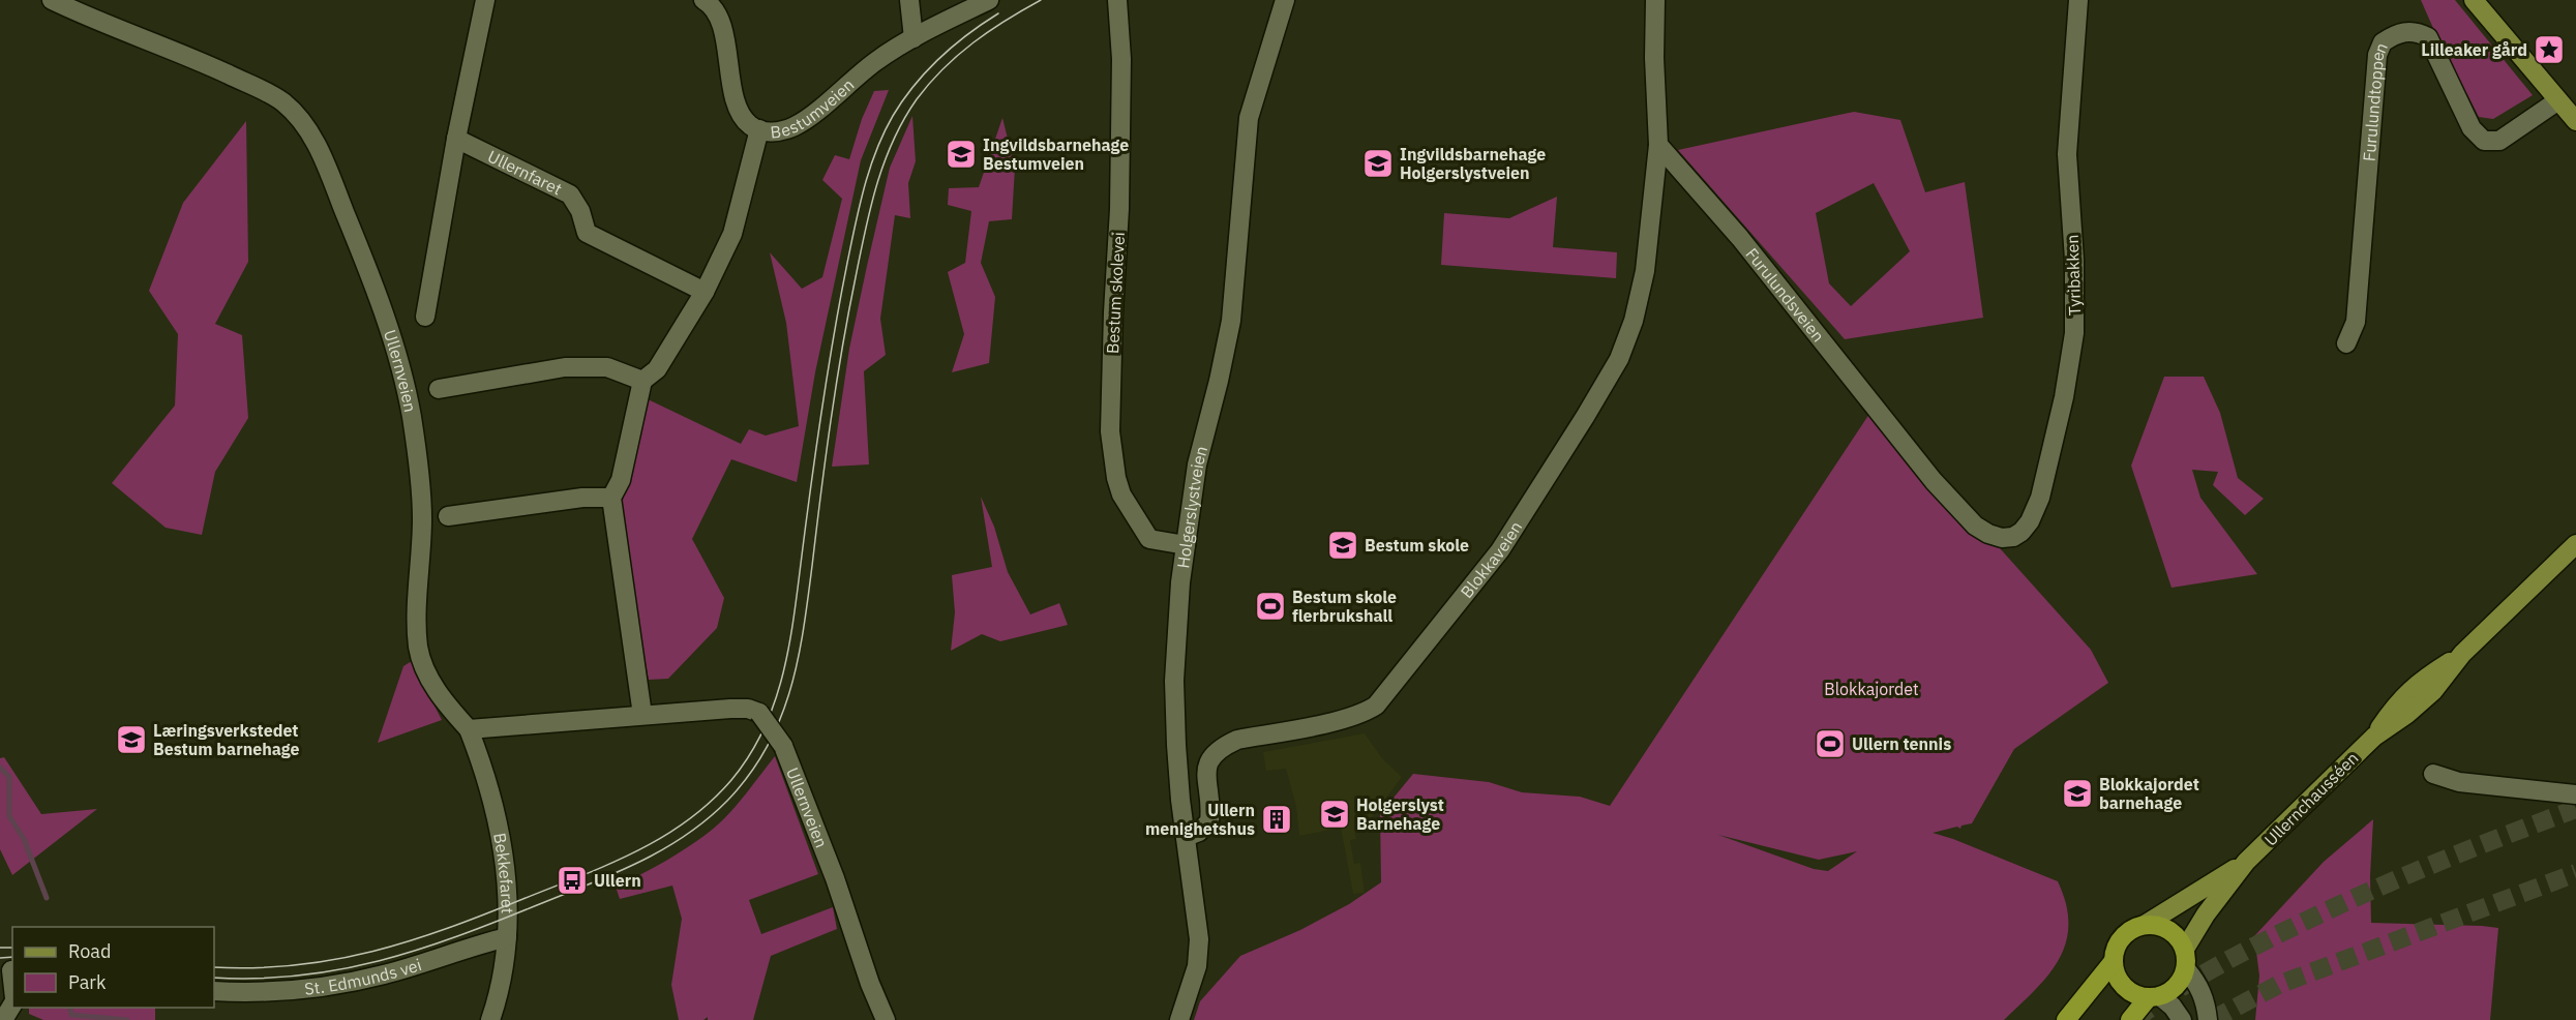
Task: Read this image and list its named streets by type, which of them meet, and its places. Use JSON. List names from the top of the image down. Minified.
{"streets":{"main road":["Ullernchausséen"],"street":["Bestumveien","Furulundtoppen","Ullernfaret","Tyribakken","Bestum skolevei","Furulundsveien","Ullernveien","Holgerslystveien","Blokkaveien","Bekkefaret","St. Edmunds vei"]},"crossings":[["Tyribakken","Furulundsveien"],["Bestum skolevei","Holgerslystveien"],["Furulundsveien","Blokkaveien"],["Ullernveien","Bekkefaret"],["Holgerslystveien","Blokkaveien"],["Bekkefaret","St. Edmunds vei"]],"parks":["Blokkajordet"],"places":{"place":["Lilleaker gård"],"school or university":["Ingvildsbarnehage Bestumveien","Ingvildsbarnehage Holgerslystveien","Bestum skole","Læringsverkstedet Bestum barnehage","Blokkajordet barnehage","Holgerslyst Barnehage"],"sports":["Bestum skole flerbrukshall","Ullern tennis"],"building":["Ullern menighetshus"],"bus stop":["Ullern"]},"legend":["Road","Park"]}
